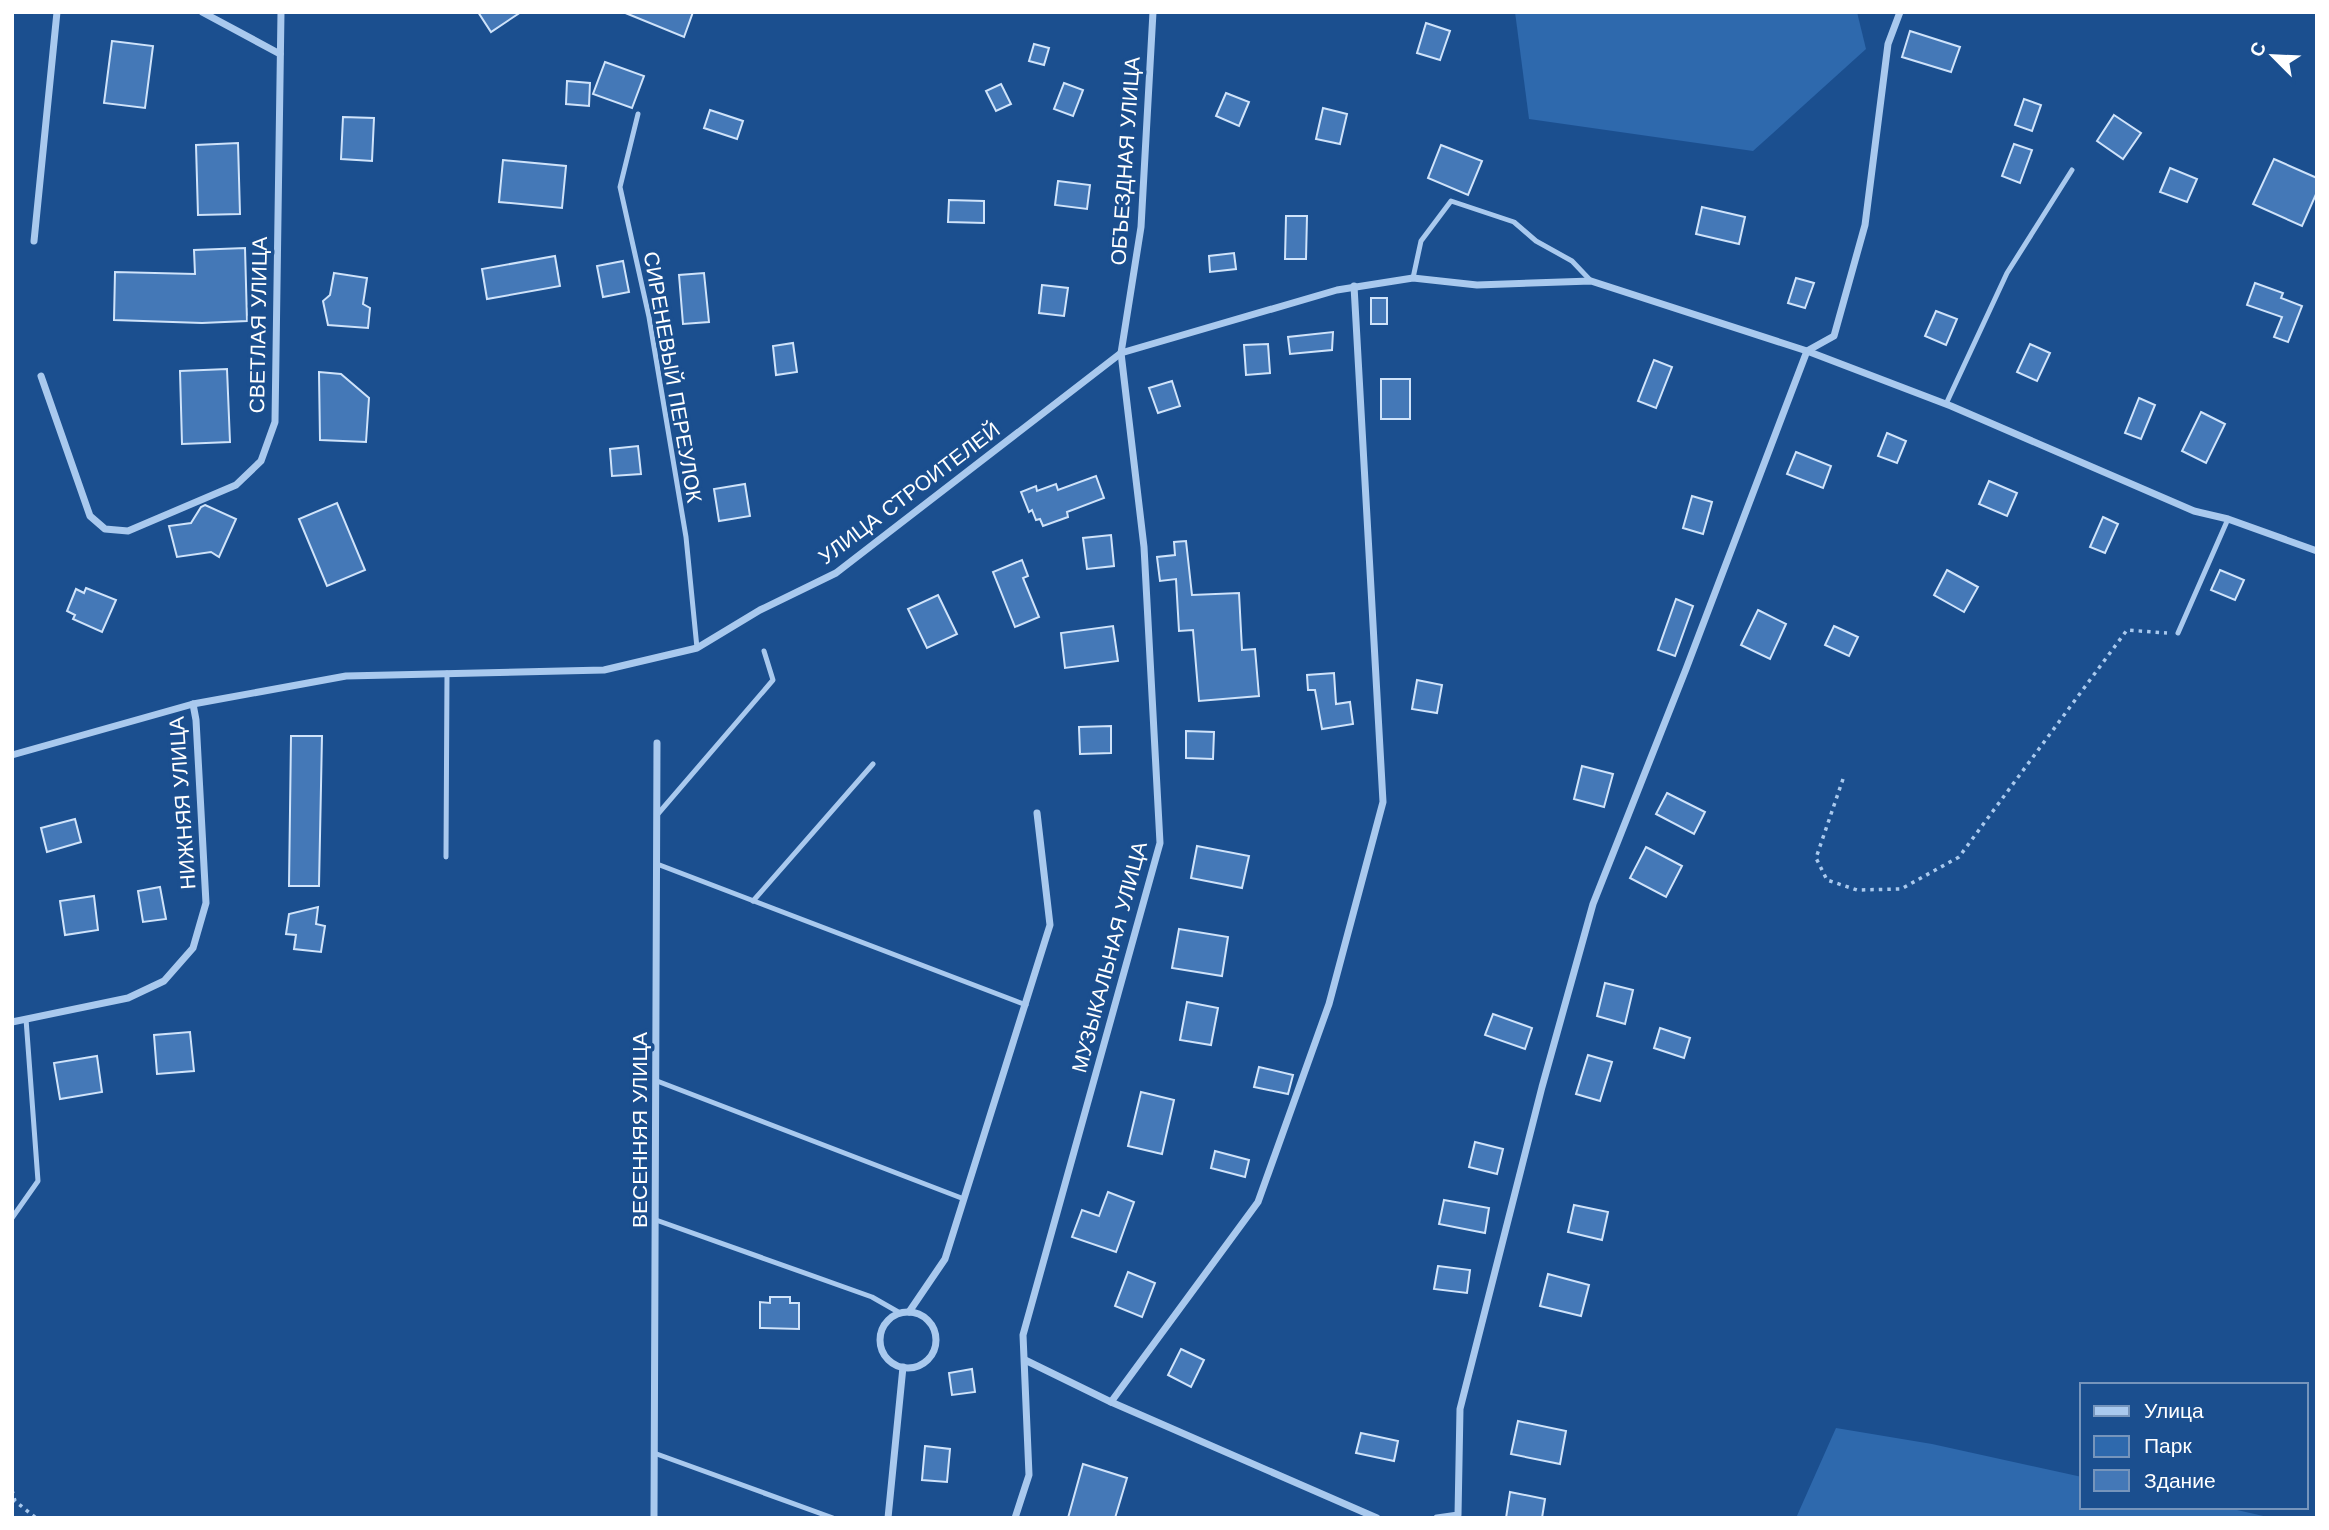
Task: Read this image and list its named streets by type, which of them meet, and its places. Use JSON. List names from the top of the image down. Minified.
{"streets":{"street":["ОБЪЕЗДНАЯ УЛИЦА","СВЕТЛАЯ УЛИЦА","УЛИЦА СТРОИТЕЛЕЙ","НИЖНЯЯ УЛИЦА","МУЗЫКАЛЬНАЯ УЛИЦА","ВЕСЕННЯЯ УЛИЦА"],"lane":["СИРЕНЕВЫЙ ПЕРЕУЛОК"]},"crossings":[["ОБЪЕЗДНАЯ УЛИЦА","УЛИЦА СТРОИТЕЛЕЙ"],["ОБЪЕЗДНАЯ УЛИЦА","МУЗЫКАЛЬНАЯ УЛИЦА"],["СИРЕНЕВЫЙ ПЕРЕУЛОК","УЛИЦА СТРОИТЕЛЕЙ"],["УЛИЦА СТРОИТЕЛЕЙ","НИЖНЯЯ УЛИЦА"],["УЛИЦА СТРОИТЕЛЕЙ","МУЗЫКАЛЬНАЯ УЛИЦА"]],"legend":["Улица","Парк","Здание"],"north":"top left"}
